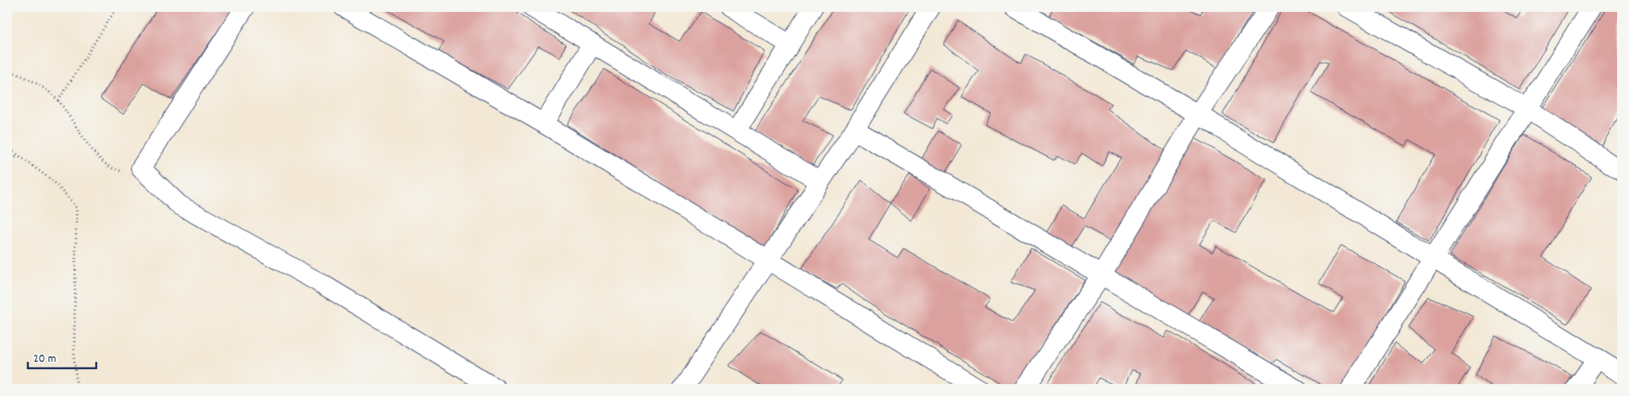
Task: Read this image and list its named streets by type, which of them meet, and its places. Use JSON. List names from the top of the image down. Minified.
{"scale_bar":"20 m"}
